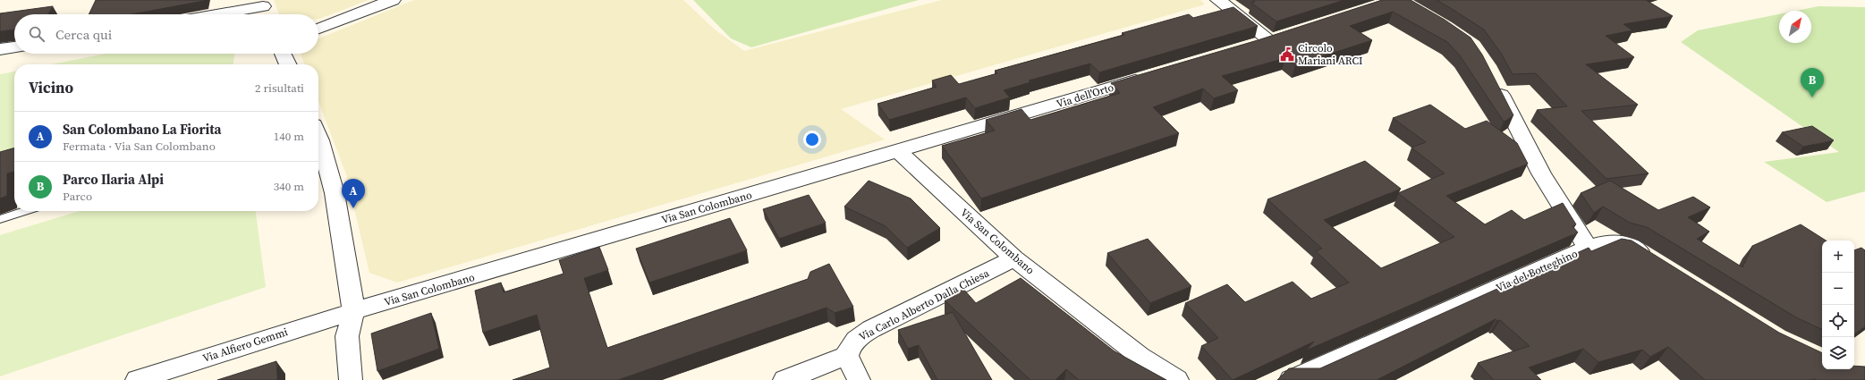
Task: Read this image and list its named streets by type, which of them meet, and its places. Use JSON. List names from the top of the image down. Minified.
{"streets":{"street":["Via dell'Orto","Via San Colombano","Via del Botteghino","Via Carlo Alberto Dalla Chiesa","Via Alfiero Gemmi"]},"crossings":[["Via dell'Orto","Via San Colombano"],["Via San Colombano","Via Carlo Alberto Dalla Chiesa"],["Via San Colombano","Via Alfiero Gemmi"]],"places":{"public building":["Circolo Mariani ARCI"]},"north":"top right","page":{"search":"Cerca qui","heading":["Vicino","2 risultati"],"pins":["B","A"],"list":[{"mark":"A","name":"San Colombano La Fiorita","note":"Fermata · Via San Colombano","value":"140 m"},{"mark":"B","name":"Parco Ilaria Alpi","note":"Parco","value":"340 m"}],"map_buttons":["+","−"]}}
